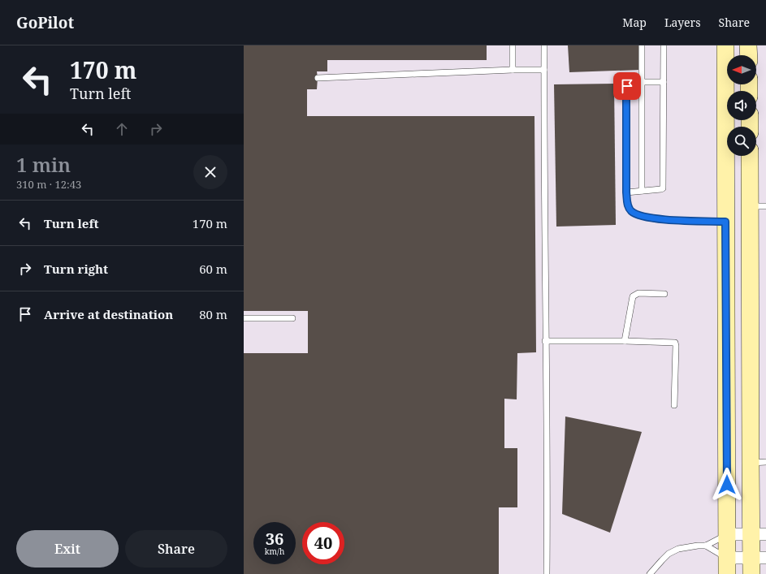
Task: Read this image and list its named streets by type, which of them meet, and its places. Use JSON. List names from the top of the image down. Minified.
{"north":"left","page":{"header":"GoPilot","nav":["Map","Layers","Share"],"turn":["170 m","Turn left"],"heading":["1 min","310 m · 12:43"],"list":[{"name":"Turn left","value":"170 m"},{"name":"Turn right","value":"60 m"},{"name":"Arrive at destination","value":"80 m"}],"speed":"36 km/h","limit":"40","buttons":["Exit","Share"]}}
